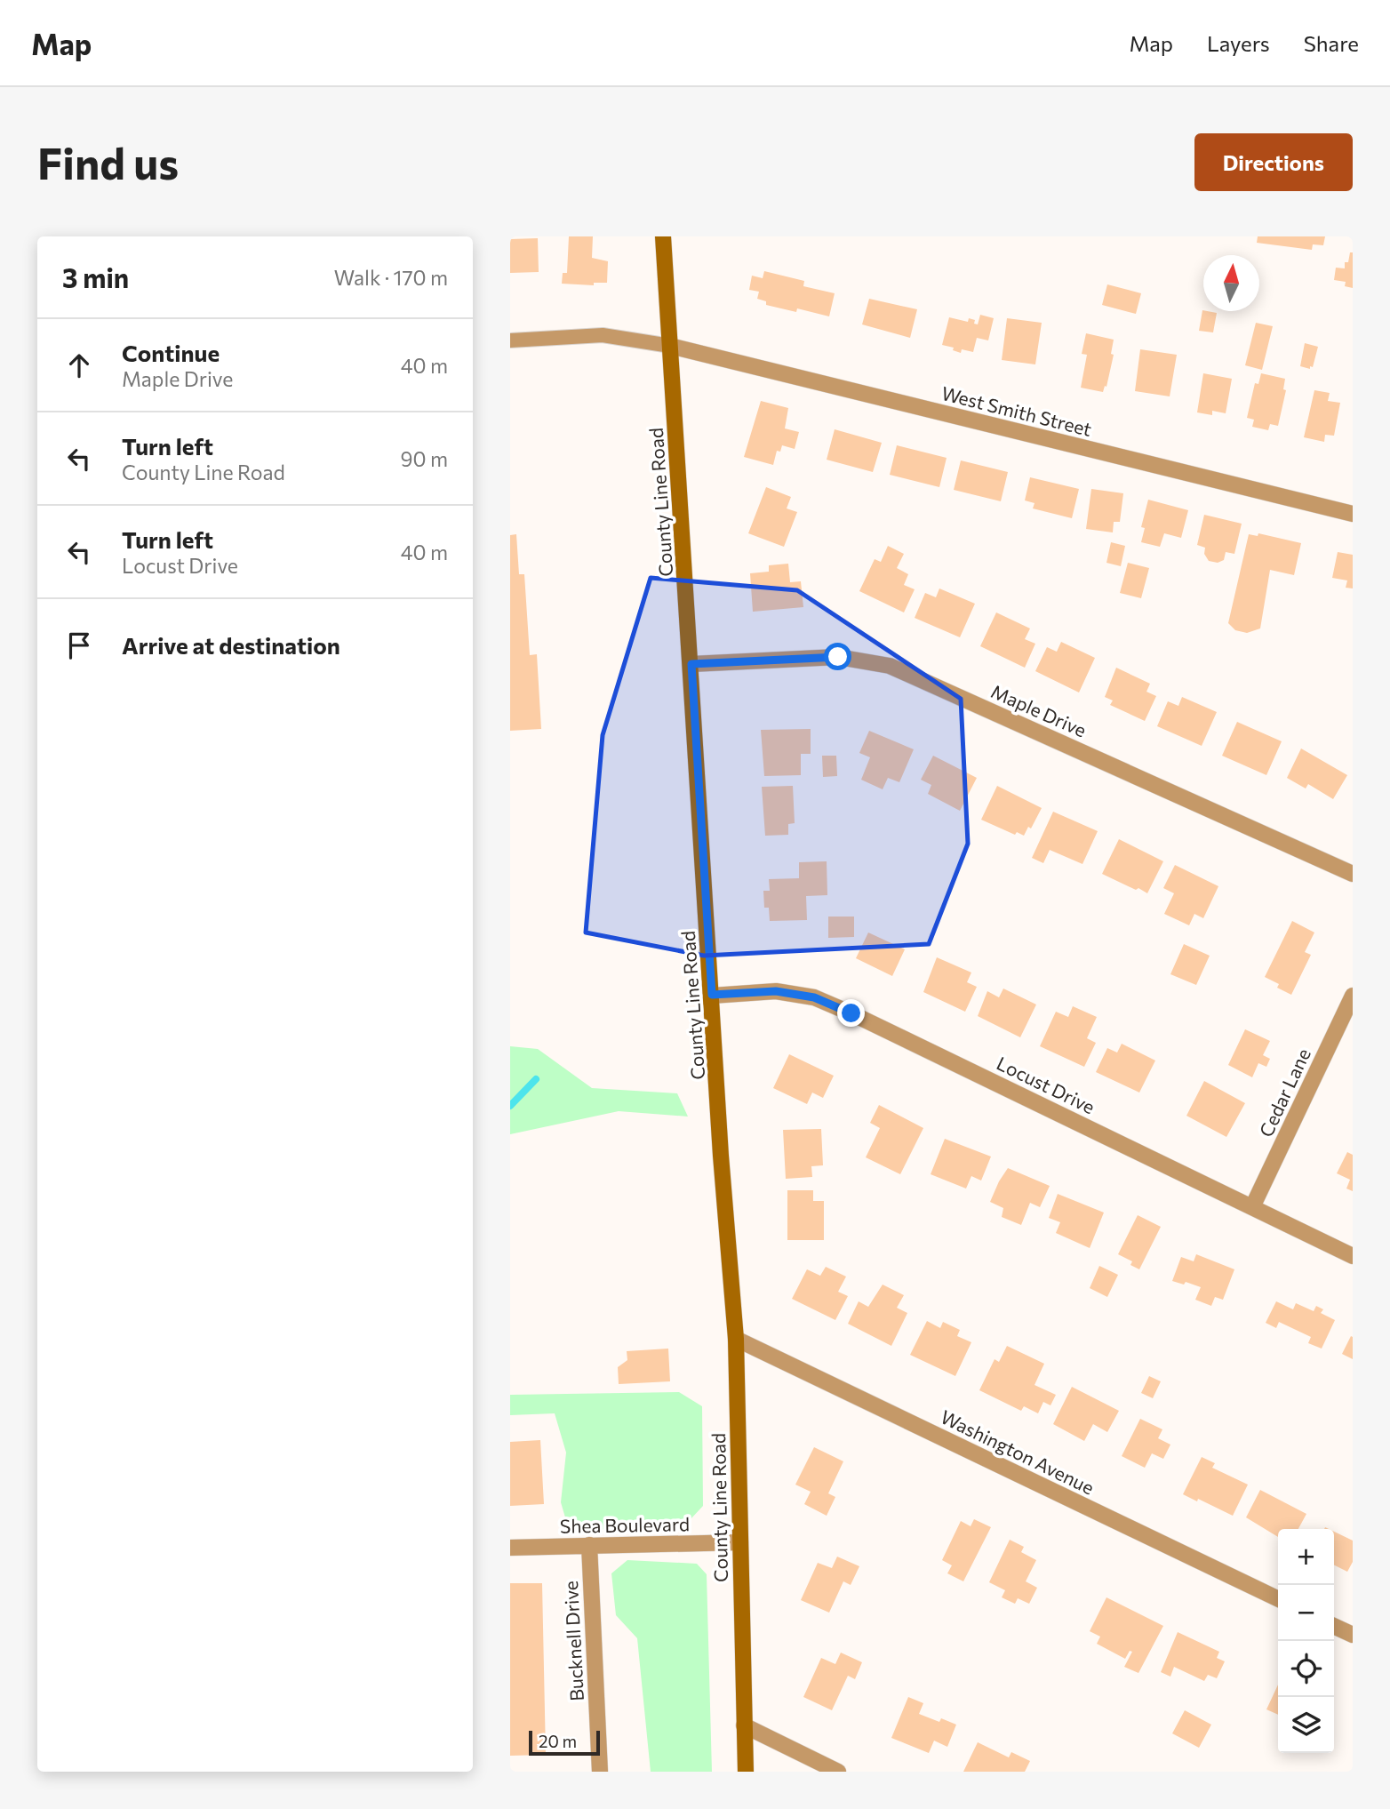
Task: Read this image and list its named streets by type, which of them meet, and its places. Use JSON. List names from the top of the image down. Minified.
{"streets":{"main road":["County Line Road"],"street":["West Smith Street","Maple Drive","Locust Drive","Cedar Lane","Washington Avenue","Shea Boulevard","Bucknell Drive"]},"crossings":[["West Smith Street","County Line Road"],["County Line Road","Maple Drive"],["County Line Road","Locust Drive"],["County Line Road","Washington Avenue"],["County Line Road","Shea Boulevard"],["Locust Drive","Cedar Lane"],["Shea Boulevard","Bucknell Drive"]],"scale_bar":"20 m","north":"top","page":{"header":"Map","nav":["Map","Layers","Share"],"buttons":"Directions","title":"Find us","heading":["3 min","Walk · 170 m"],"list":[["Continue","Maple Drive","40 m"],["Turn left","County Line Road","90 m"],["Turn left","Locust Drive","40 m"],"Arrive at destination"],"map_buttons":["+","−"],"scale":"20 m"}}
